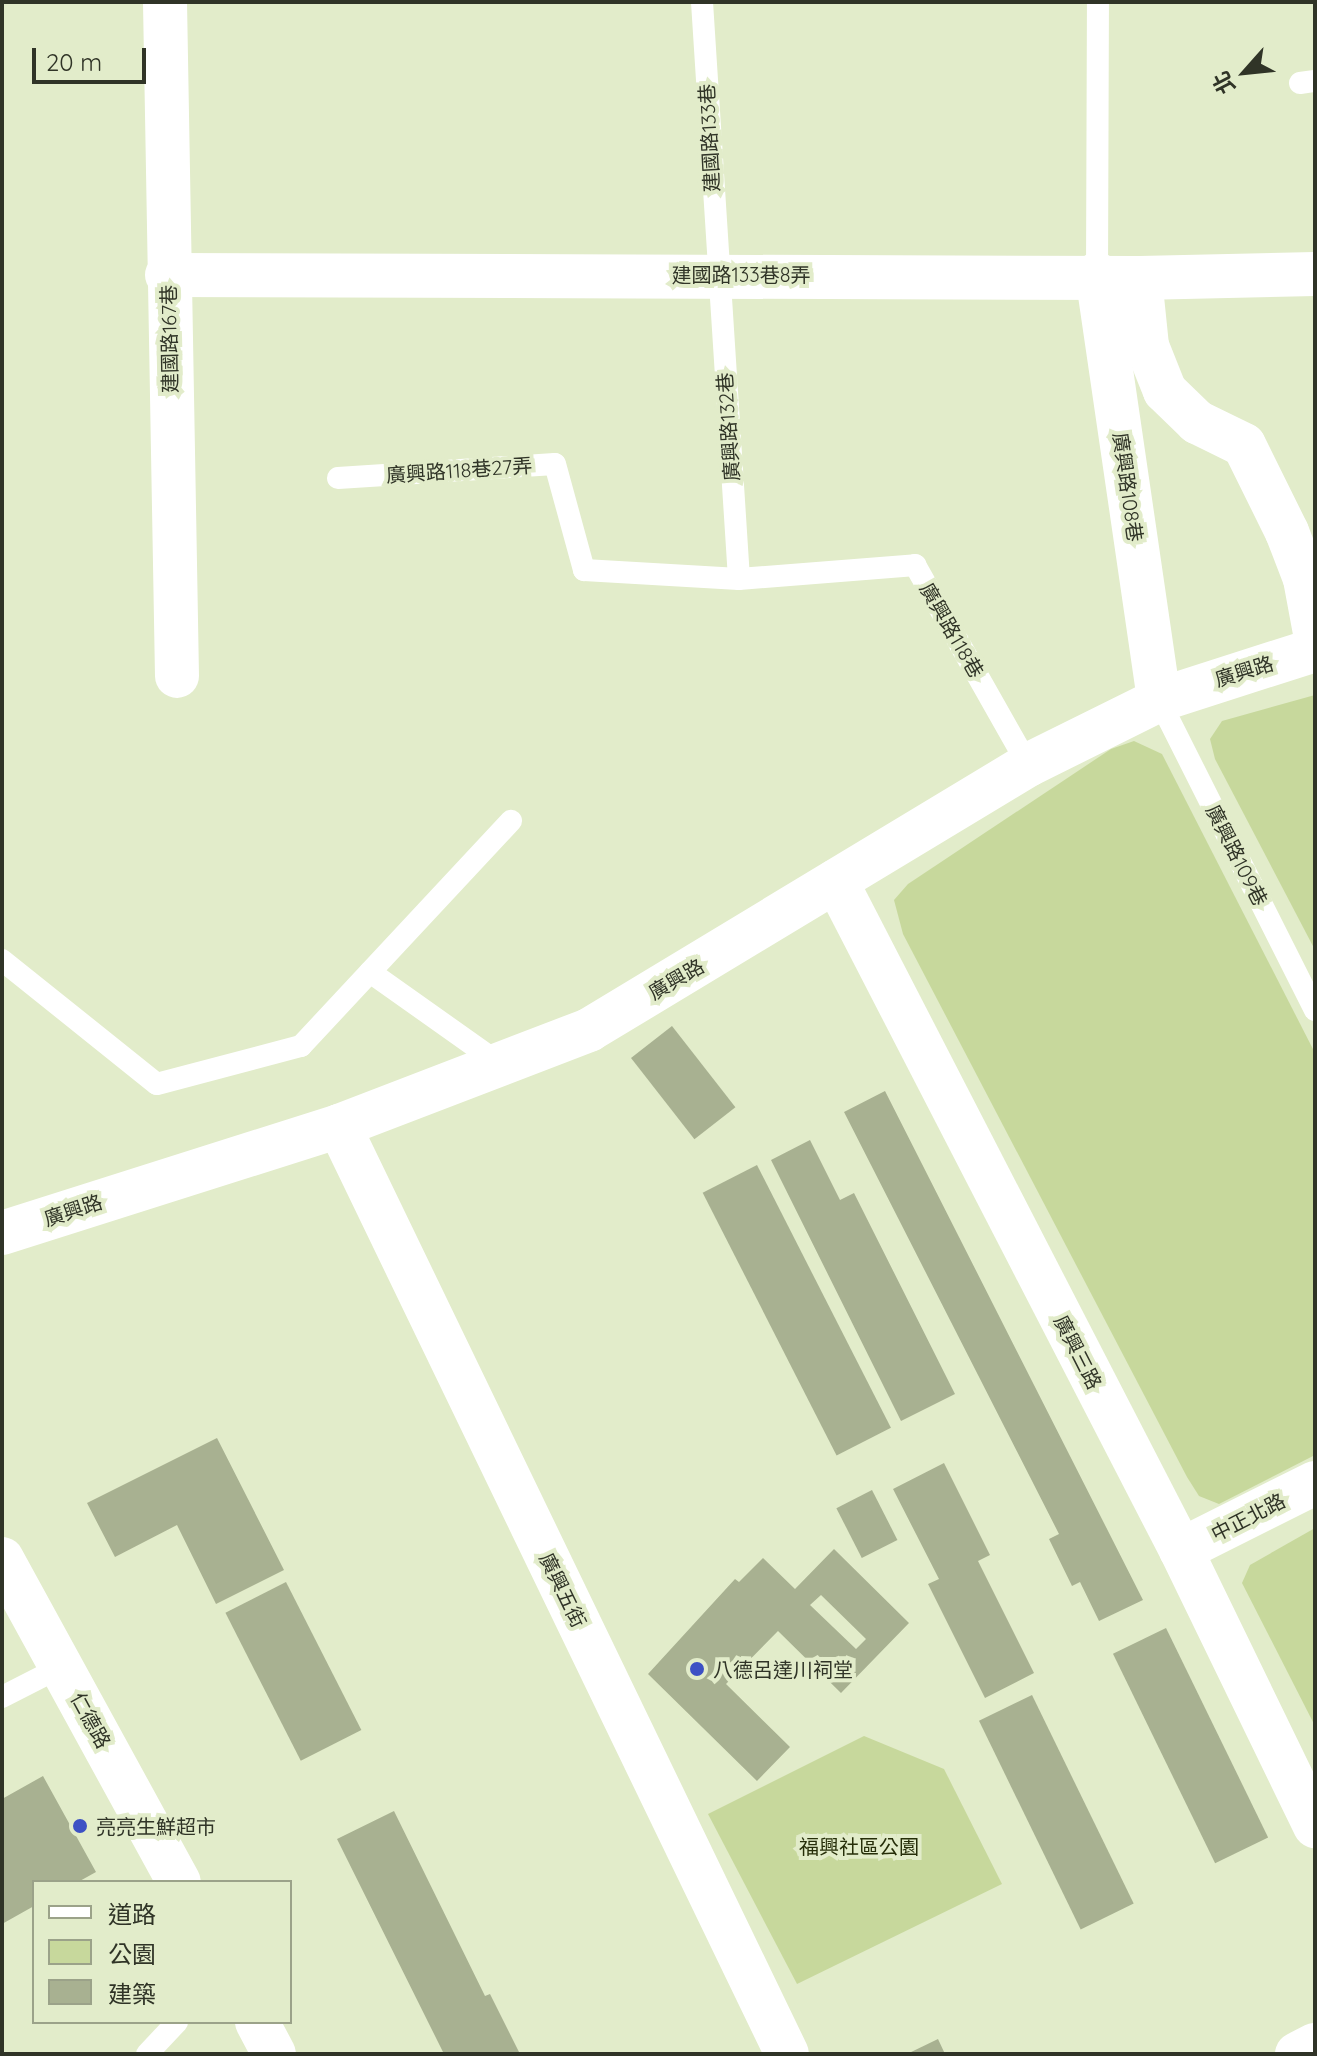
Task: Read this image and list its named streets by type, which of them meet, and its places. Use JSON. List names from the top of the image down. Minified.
{"streets":{"street":["建國路133巷8弄","建國路167巷","廣興路108巷","廣興路","廣興三路","中正北路","廣興五街","仁德路"],"lane":["建國路133巷","廣興路132巷","廣興路118巷27弄","廣興路118巷","廣興路109巷"]},"crossings":[["建國路133巷","建國路133巷8弄"],["建國路133巷","廣興路132巷"],["建國路133巷8弄","建國路167巷"],["建國路133巷8弄","廣興路132巷"],["建國路133巷8弄","廣興路108巷"],["廣興路132巷","廣興路118巷27弄"],["廣興路132巷","廣興路118巷"],["廣興路118巷27弄","廣興路118巷"],["廣興路108巷","廣興路"],["廣興路108巷","廣興路109巷"],["廣興路118巷","廣興路"],["廣興路","廣興路109巷"],["廣興路","廣興三路"],["廣興路","廣興五街"],["廣興三路","中正北路"]],"parks":["福興社區公園"],"places":["八德呂達川祠堂","亮亮生鮮超市"],"legend":["道路","公園","建築"],"scale_bar":"20 m","north":"bottom left"}
